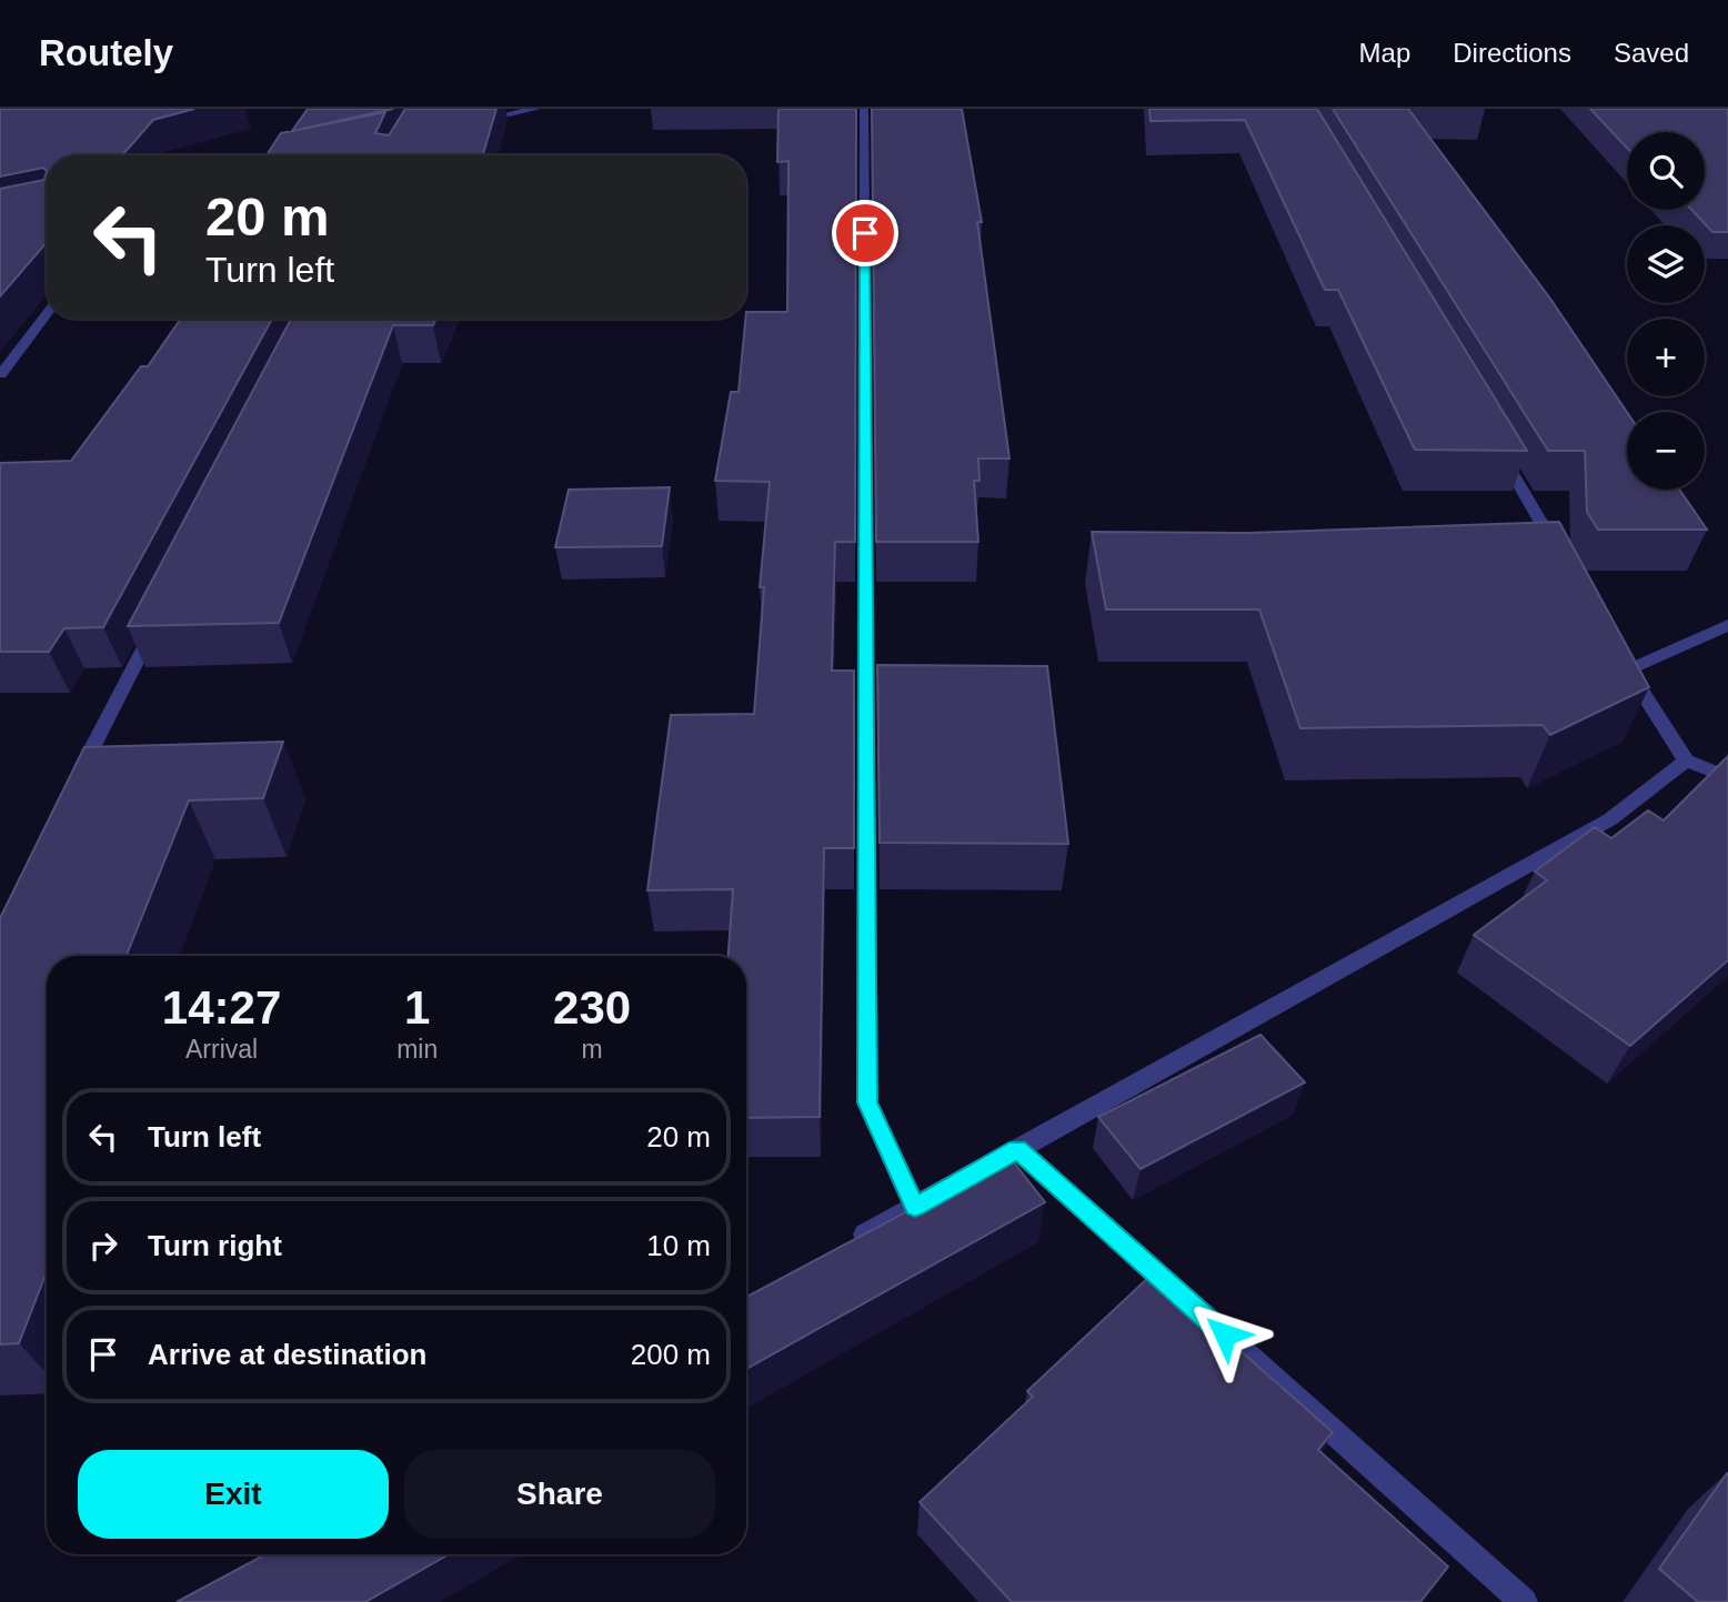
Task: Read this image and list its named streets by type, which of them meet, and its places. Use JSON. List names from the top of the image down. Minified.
{"page":{"header":"Routely","nav":["Map","Directions","Saved"],"map_buttons":["+","−"],"turn":["20 m","Turn left"],"eta":["14:27","Arrival","1","min","230","m"],"list":[{"name":"Turn left","value":"20 m"},{"name":"Turn right","value":"10 m"},{"name":"Arrive at destination","value":"200 m"}],"buttons":["Exit","Share"]}}
